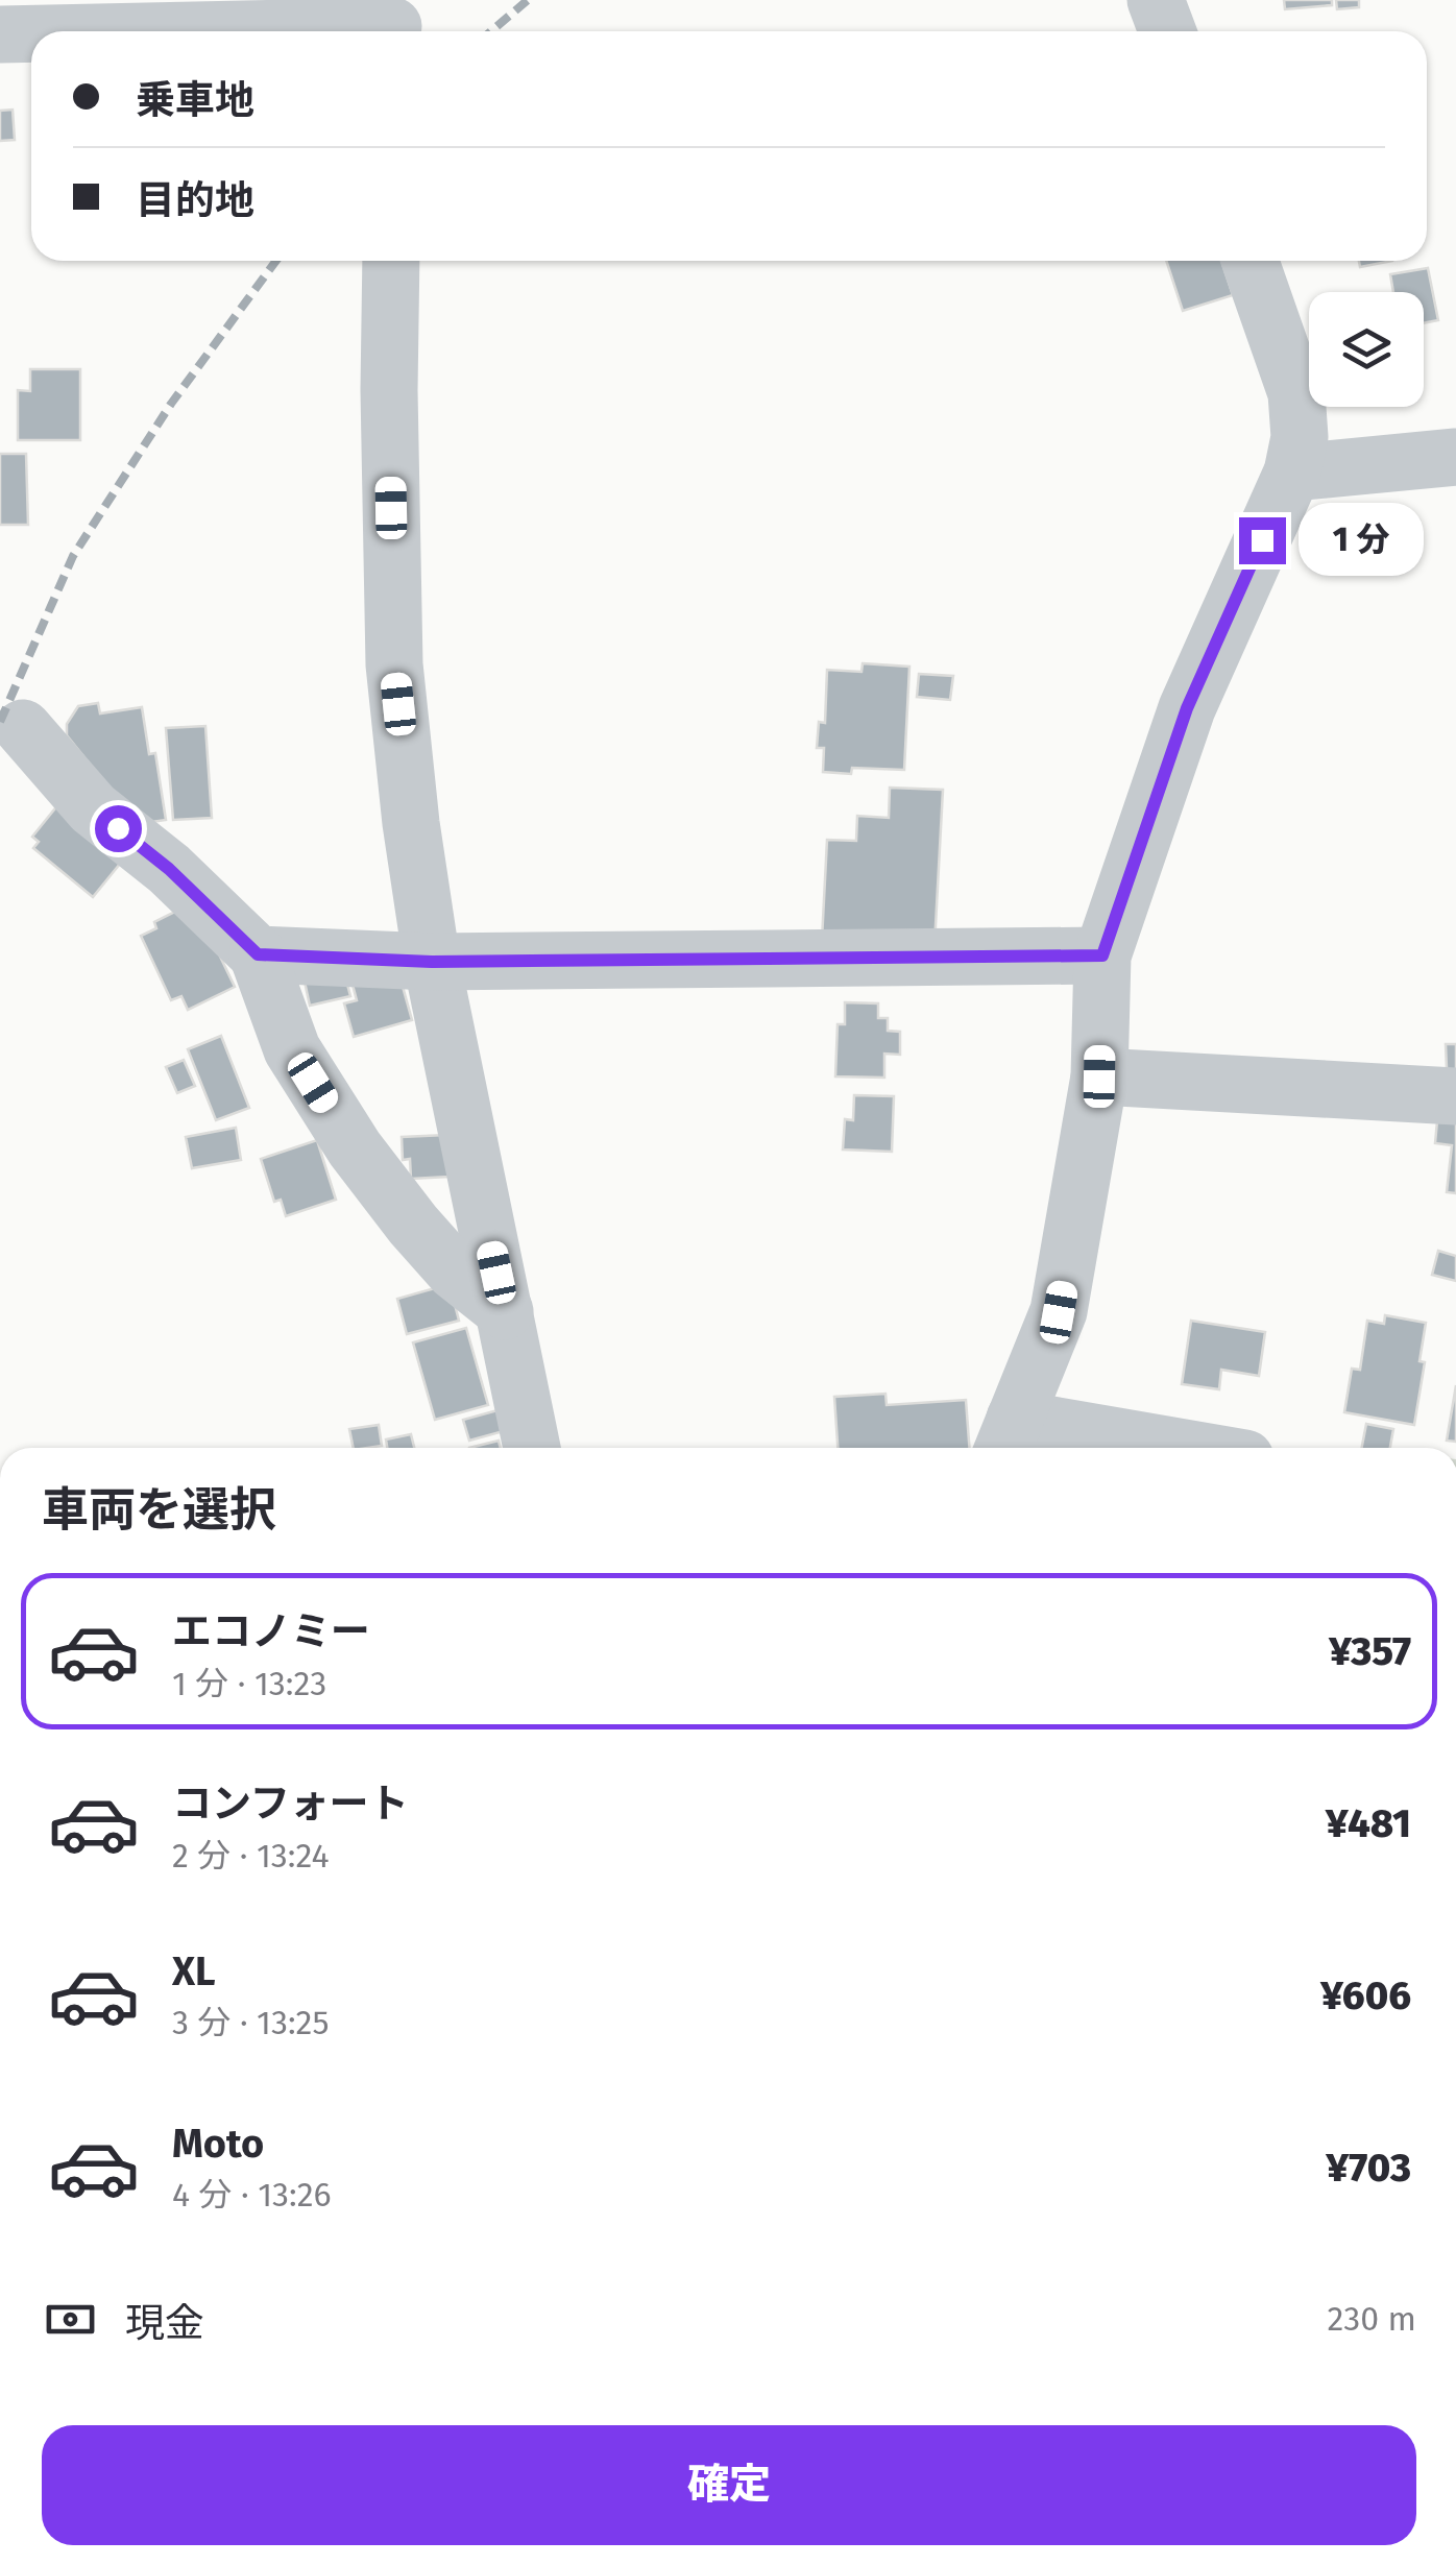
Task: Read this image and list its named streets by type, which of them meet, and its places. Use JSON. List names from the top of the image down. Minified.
{"page":{"banner":["乗車地","目的地"],"bubble":"1 分","heading":"車両を選択","list":[{"name":"エコノミー","note":"1 分 · 13:23","value":"¥357"},{"name":"コンフォート","note":"2 分 · 13:24","value":"¥481"},{"name":"XL","note":"3 分 · 13:25","value":"¥606"},{"name":"Moto","note":"4 分 · 13:26","value":"¥703"}],"pay":["現金","230 m"],"buttons":"確定"}}
